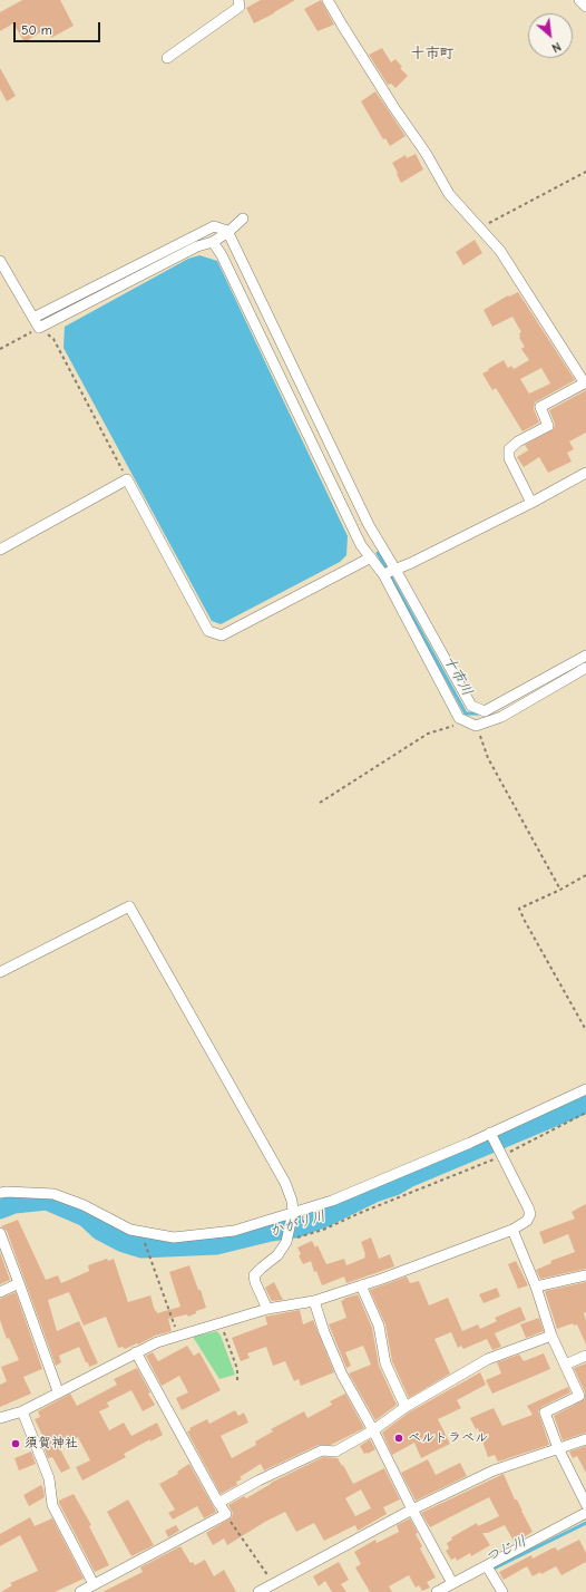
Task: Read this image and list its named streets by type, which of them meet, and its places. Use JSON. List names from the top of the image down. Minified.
{"districts":["十市町"],"water":["十市川","かがり川","つじ川"],"places":["ベルトラベル","須賀神社"],"scale_bar":"50 m","north":"bottom right"}
